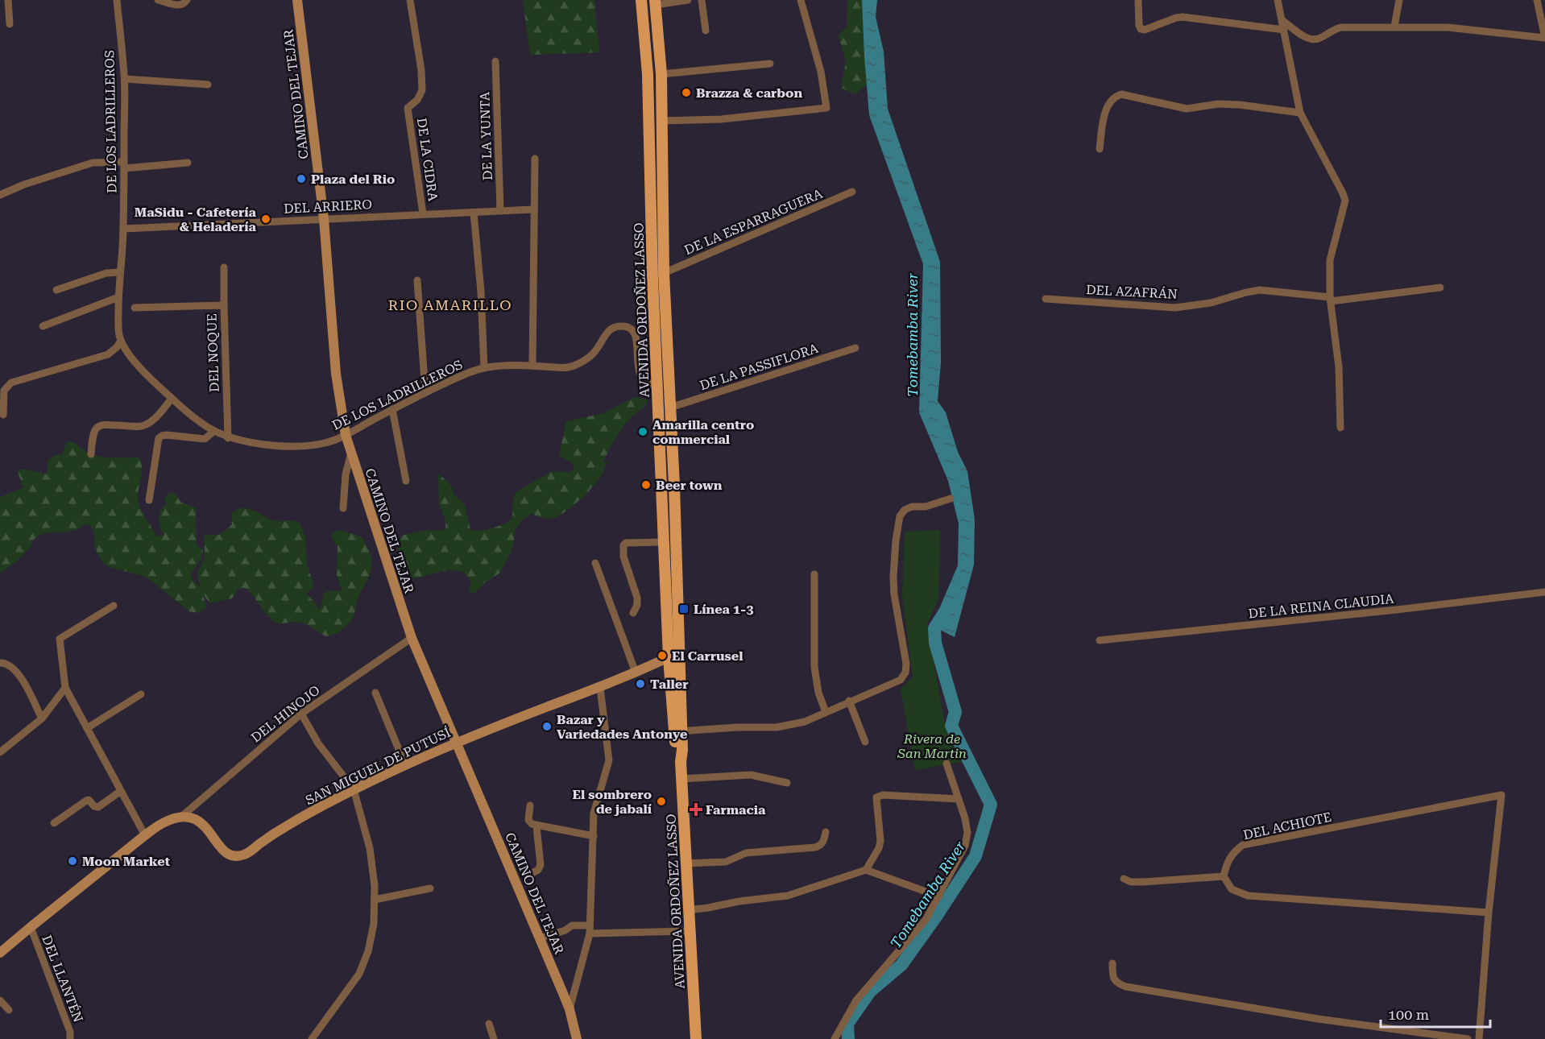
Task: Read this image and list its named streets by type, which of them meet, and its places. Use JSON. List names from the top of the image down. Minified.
{"streets":{"main road":["AVENIDA ORDOÑEZ LASSO"],"street":["CAMINO DEL TEJAR","DE LOS LADRILLEROS","DE LA YUNTA","DE LA CIDRA","DEL ARRIERO","DE LA ESPARRAGUERA","DEL AZAFRÁN","DEL NOQUE","DE LA PASSIFLORA","DE LA REINA CLAUDIA","DEL HINOJO","SAN MIGUEL DE PUTUSÍ","DEL ACHIOTE","DEL LLANTÉN"]},"crossings":[["CAMINO DEL TEJAR","DE LOS LADRILLEROS"],["CAMINO DEL TEJAR","DEL ARRIERO"],["CAMINO DEL TEJAR","DEL HINOJO"],["CAMINO DEL TEJAR","SAN MIGUEL DE PUTUSÍ"],["DE LOS LADRILLEROS","DEL ARRIERO"],["DE LOS LADRILLEROS","AVENIDA ORDOÑEZ LASSO"],["DE LOS LADRILLEROS","DEL NOQUE"],["DE LA YUNTA","DEL ARRIERO"],["DE LA CIDRA","DEL ARRIERO"],["DE LA ESPARRAGUERA","AVENIDA ORDOÑEZ LASSO"],["AVENIDA ORDOÑEZ LASSO","DE LA PASSIFLORA"],["AVENIDA ORDOÑEZ LASSO","SAN MIGUEL DE PUTUSÍ"],["DEL HINOJO","SAN MIGUEL DE PUTUSÍ"]],"districts":["RIO AMARILLO"],"water":["Tomebamba River"],"parks":["Rivera de San Martin"],"places":{"other":["Brazza & carbon","Plaza del Rio","MaSidu - Cafetería & Heladería","Amarilla centro commercial","Beer town","El Carrusel","Taller","Bazar y Variedades Antonye","El sombrero de jabalí","Moon Market"],"transit":["Línea 1-3"],"health":["Farmacia"]},"scale_bar":"100 m"}
